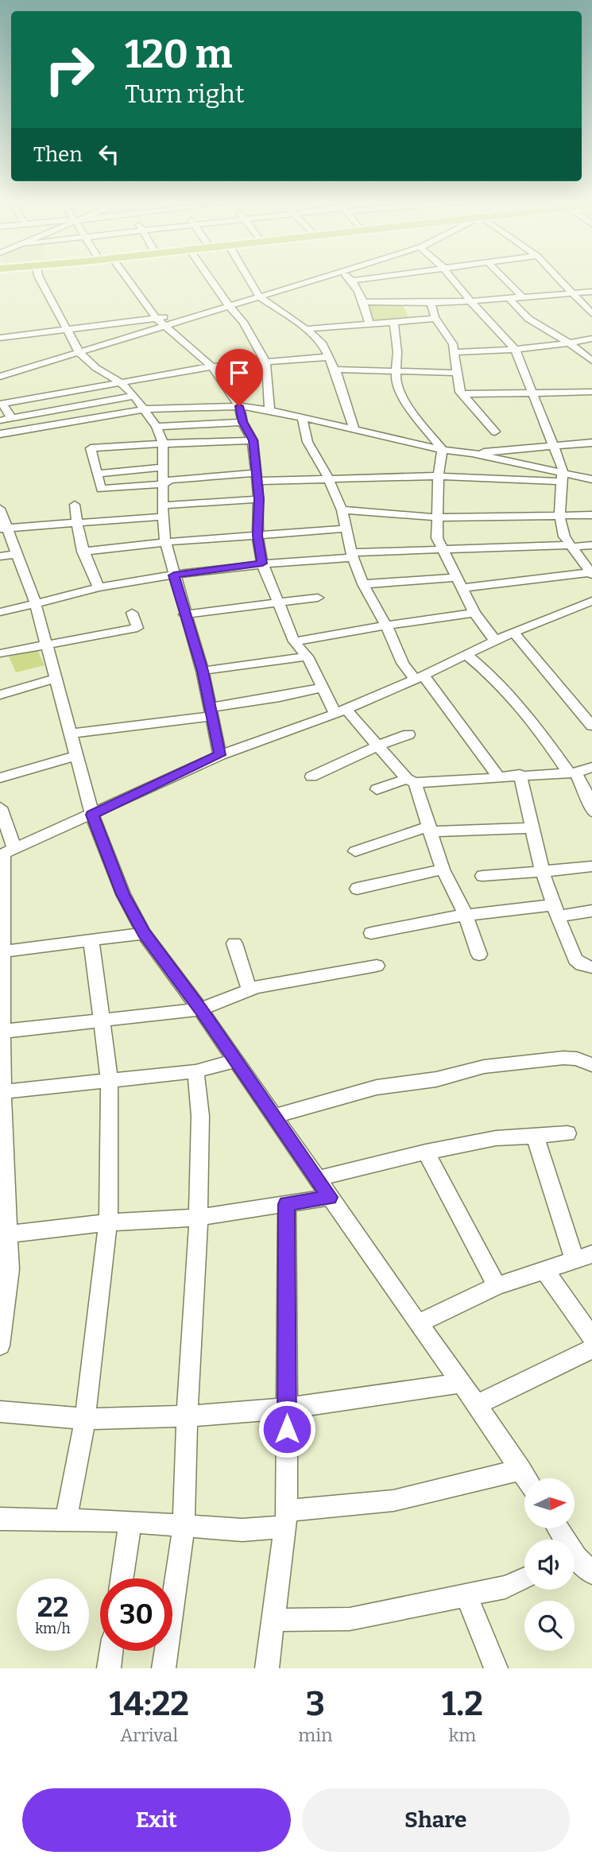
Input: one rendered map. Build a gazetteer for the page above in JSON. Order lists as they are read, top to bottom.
{
  "north": "right",
  "page": {
    "turn": ["120 m", "Turn right"],
    "then": "Then",
    "speed": "22 km/h",
    "limit": "30",
    "eta": [
      "14:22",
      "Arrival",
      "3",
      "min",
      "1.2",
      "km"
    ],
    "buttons": ["Exit", "Share"]
  }
}
